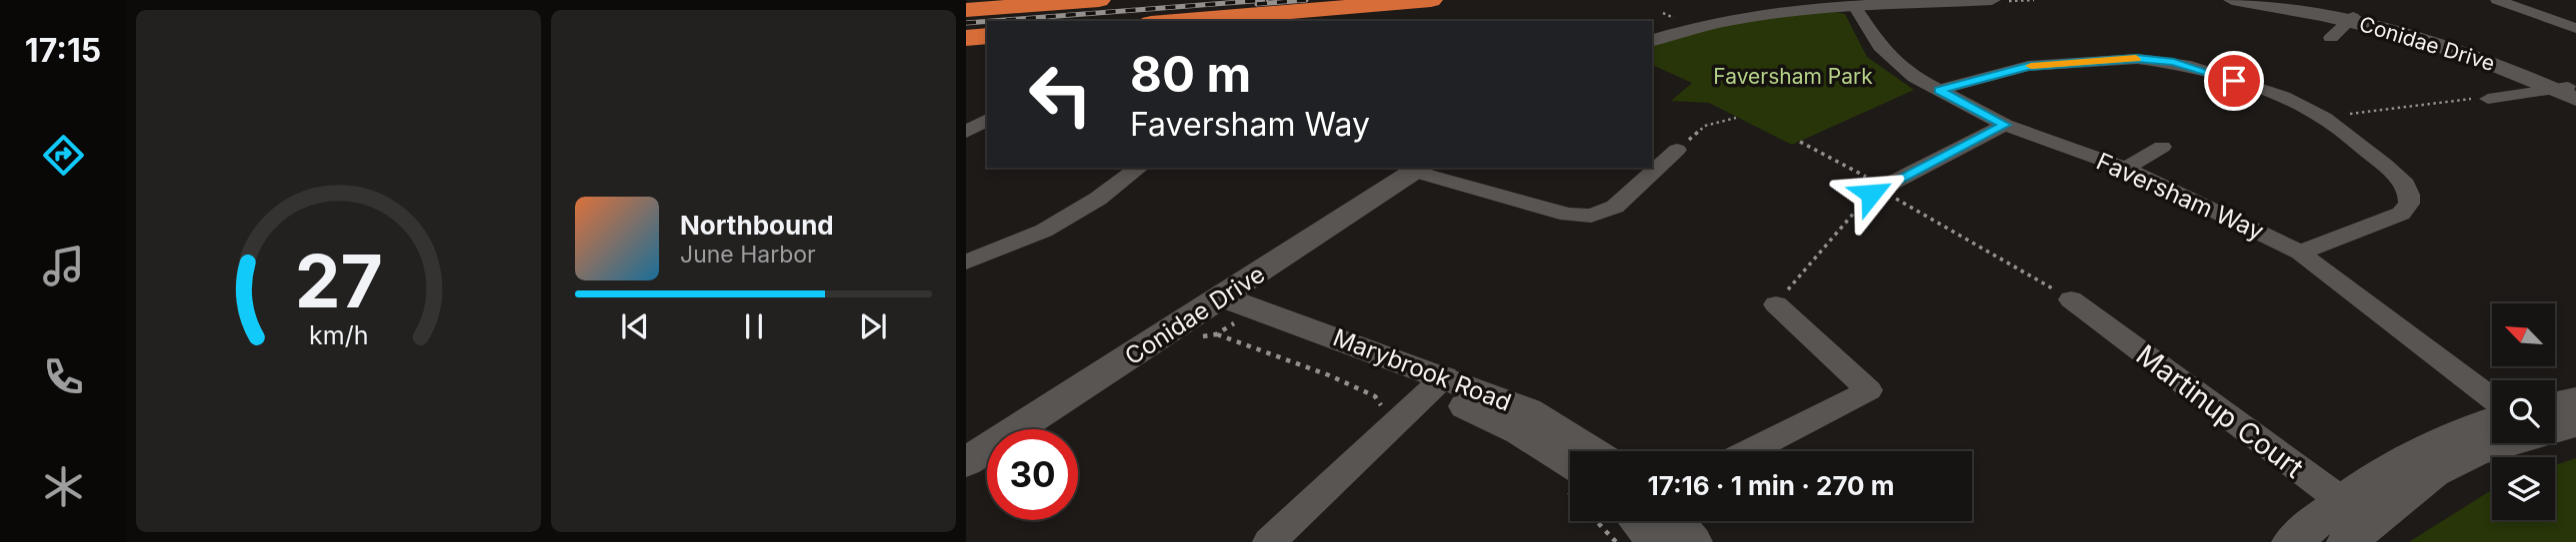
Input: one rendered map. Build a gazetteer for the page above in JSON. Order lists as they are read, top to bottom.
{
  "streets": {
    "street": [
      "Conidae Drive",
      "Faversham Way",
      "Marybrook Road",
      "Martinup Court"
    ]
  },
  "crossings": [
    ["Conidae Drive", "Marybrook Road"]
  ],
  "parks": ["Faversham Park"],
  "north": "top left",
  "page": {
    "tabs": "17:15",
    "turn": ["80 m", "Faversham Way"],
    "song": ["Northbound", "June Harbor"],
    "limit": "30",
    "trip": "17:16 · 1 min · 270 m",
    "gauge": ["27", "km/h"]
  }
}
